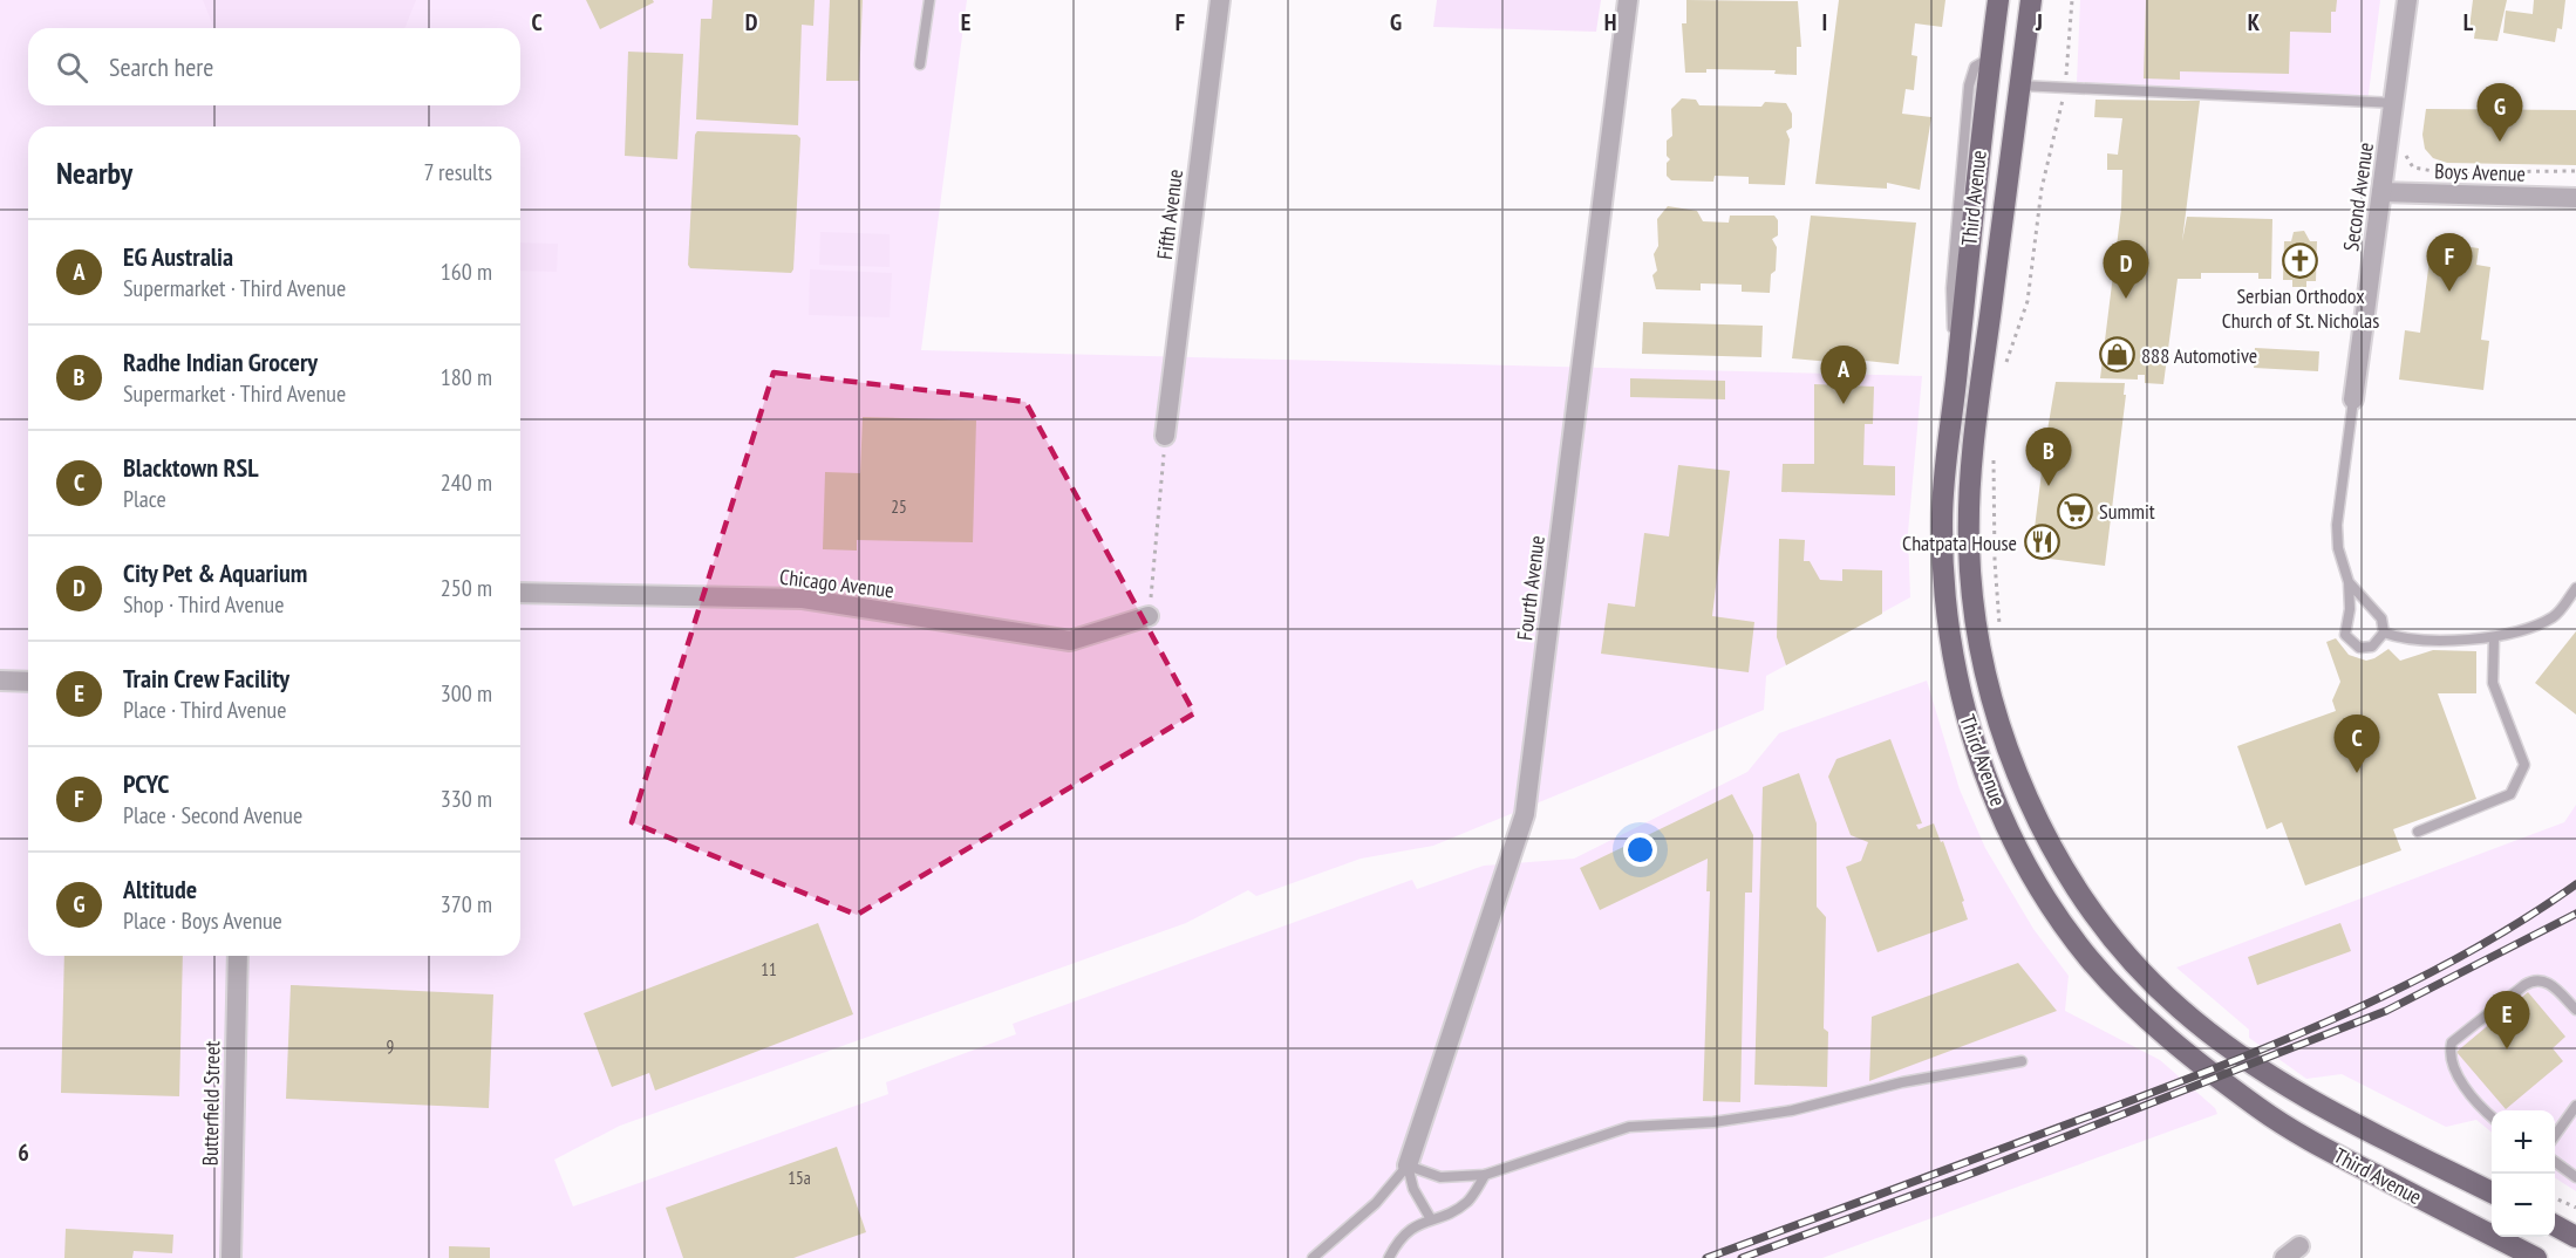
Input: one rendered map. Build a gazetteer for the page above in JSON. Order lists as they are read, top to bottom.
{
  "streets": {
    "main road": ["Third Avenue"],
    "street": [
      "Boys Avenue",
      "Second Avenue",
      "Fifth Avenue",
      "Chicago Avenue",
      "Fourth Avenue",
      "Butterfield Street"
    ]
  },
  "crossings": [
    ["Boys Avenue", "Second Avenue"]
  ],
  "places": {
    "church": ["Serbian Orthodox Church of St. Nicholas"],
    "shop": ["888 Automotive"],
    "supermarket": ["Summit"],
    "restaurant": ["Chatpata House"]
  },
  "house_numbers": [
    "25",
    "11",
    "9",
    "15a"
  ],
  "page": {
    "search": "Search here",
    "pins": [
      "G",
      "F",
      "D",
      "A",
      "B",
      "C",
      "E"
    ],
    "heading": ["Nearby", "7 results"],
    "list": [
      {
        "mark": "A",
        "name": "EG Australia",
        "note": "Supermarket · Third Avenue",
        "value": "160 m"
      },
      {
        "mark": "B",
        "name": "Radhe Indian Grocery",
        "note": "Supermarket · Third Avenue",
        "value": "180 m"
      },
      {
        "mark": "C",
        "name": "Blacktown RSL",
        "note": "Place",
        "value": "240 m"
      },
      {
        "mark": "D",
        "name": "City Pet & Aquarium",
        "note": "Shop · Third Avenue",
        "value": "250 m"
      },
      {
        "mark": "E",
        "name": "Train Crew Facility",
        "note": "Place · Third Avenue",
        "value": "300 m"
      },
      {
        "mark": "F",
        "name": "PCYC",
        "note": "Place · Second Avenue",
        "value": "330 m"
      },
      {
        "mark": "G",
        "name": "Altitude",
        "note": "Place · Boys Avenue",
        "value": "370 m"
      }
    ],
    "map_buttons": ["+", "−"]
  },
  "grid": {
    "columns": [
      "C",
      "D",
      "E",
      "F",
      "G",
      "H",
      "I",
      "J",
      "K",
      "L"
    ],
    "rows": ["6"]
  }
}
